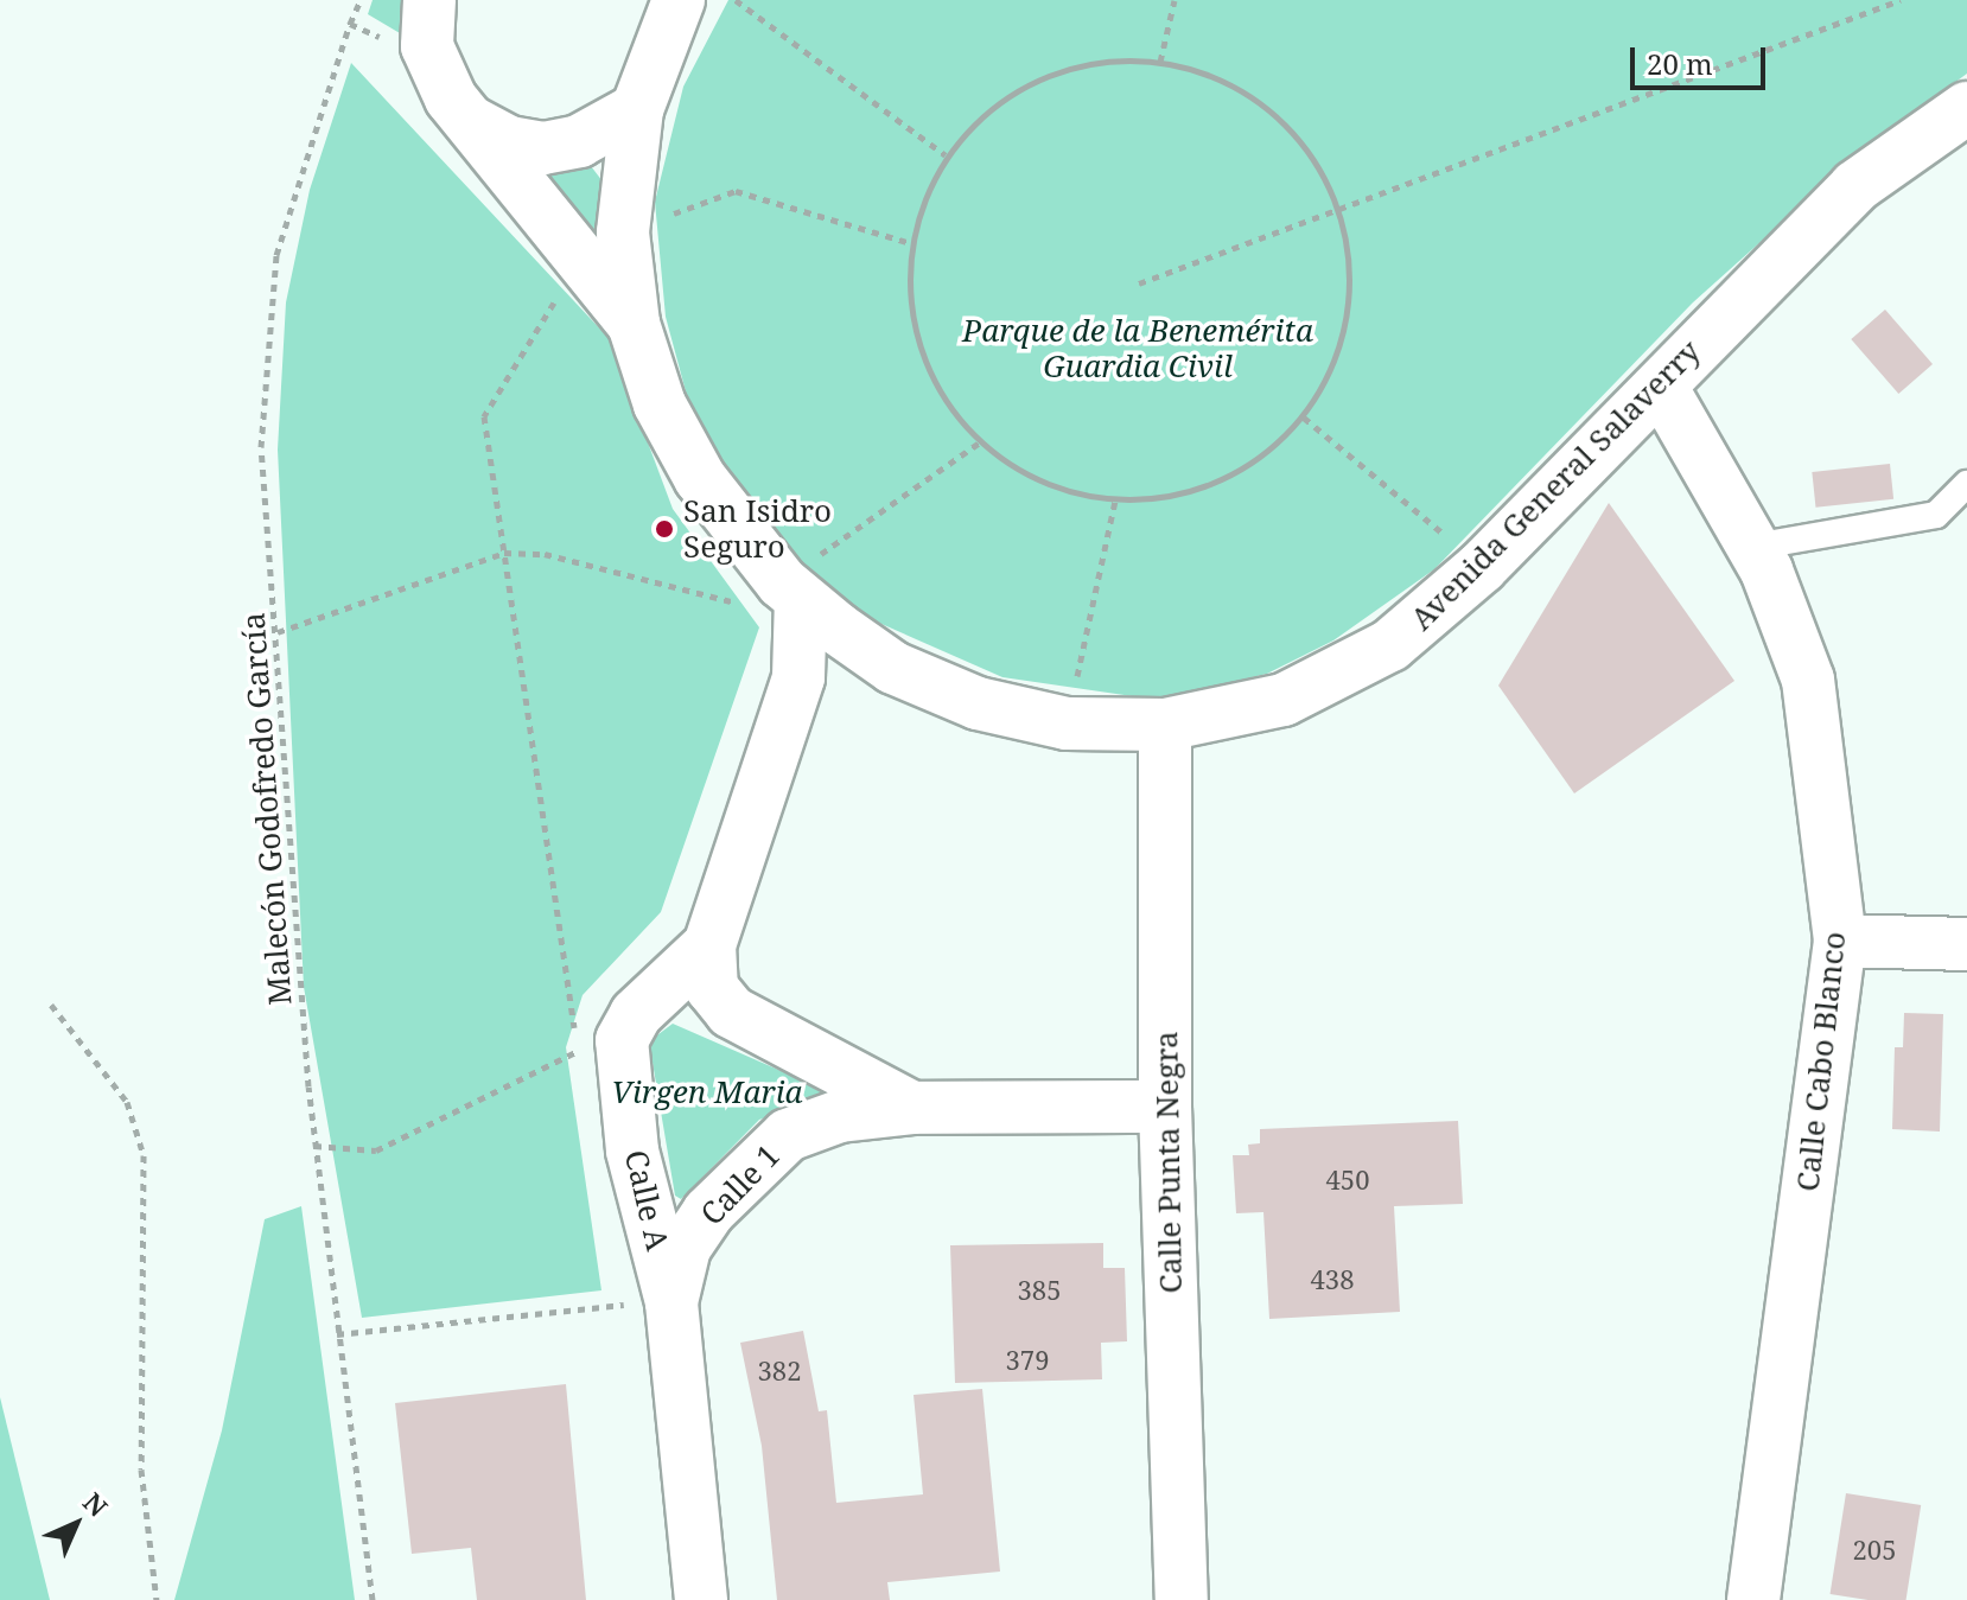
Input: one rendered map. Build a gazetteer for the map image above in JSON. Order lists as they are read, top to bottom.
{
  "streets": {
    "street": [
      "Avenida General Salaverry",
      "Calle Cabo Blanco",
      "Calle Punta Negra",
      "Calle 1",
      "Calle A"
    ],
    "path": ["Malecón Godofredo García"]
  },
  "crossings": [
    ["Avenida General Salaverry", "Calle Cabo Blanco"],
    ["Avenida General Salaverry", "Calle Punta Negra"],
    ["Avenida General Salaverry", "Calle A"],
    ["Calle Punta Negra", "Calle 1"],
    ["Calle 1", "Calle A"]
  ],
  "parks": ["Parque de la Benemérita Guardia Civil", "Virgen Maria"],
  "places": ["San Isidro Seguro"],
  "house_numbers": [
    "450",
    "438",
    "385",
    "379",
    "382",
    "205"
  ],
  "scale_bar": "20 m",
  "north": "top right"
}
